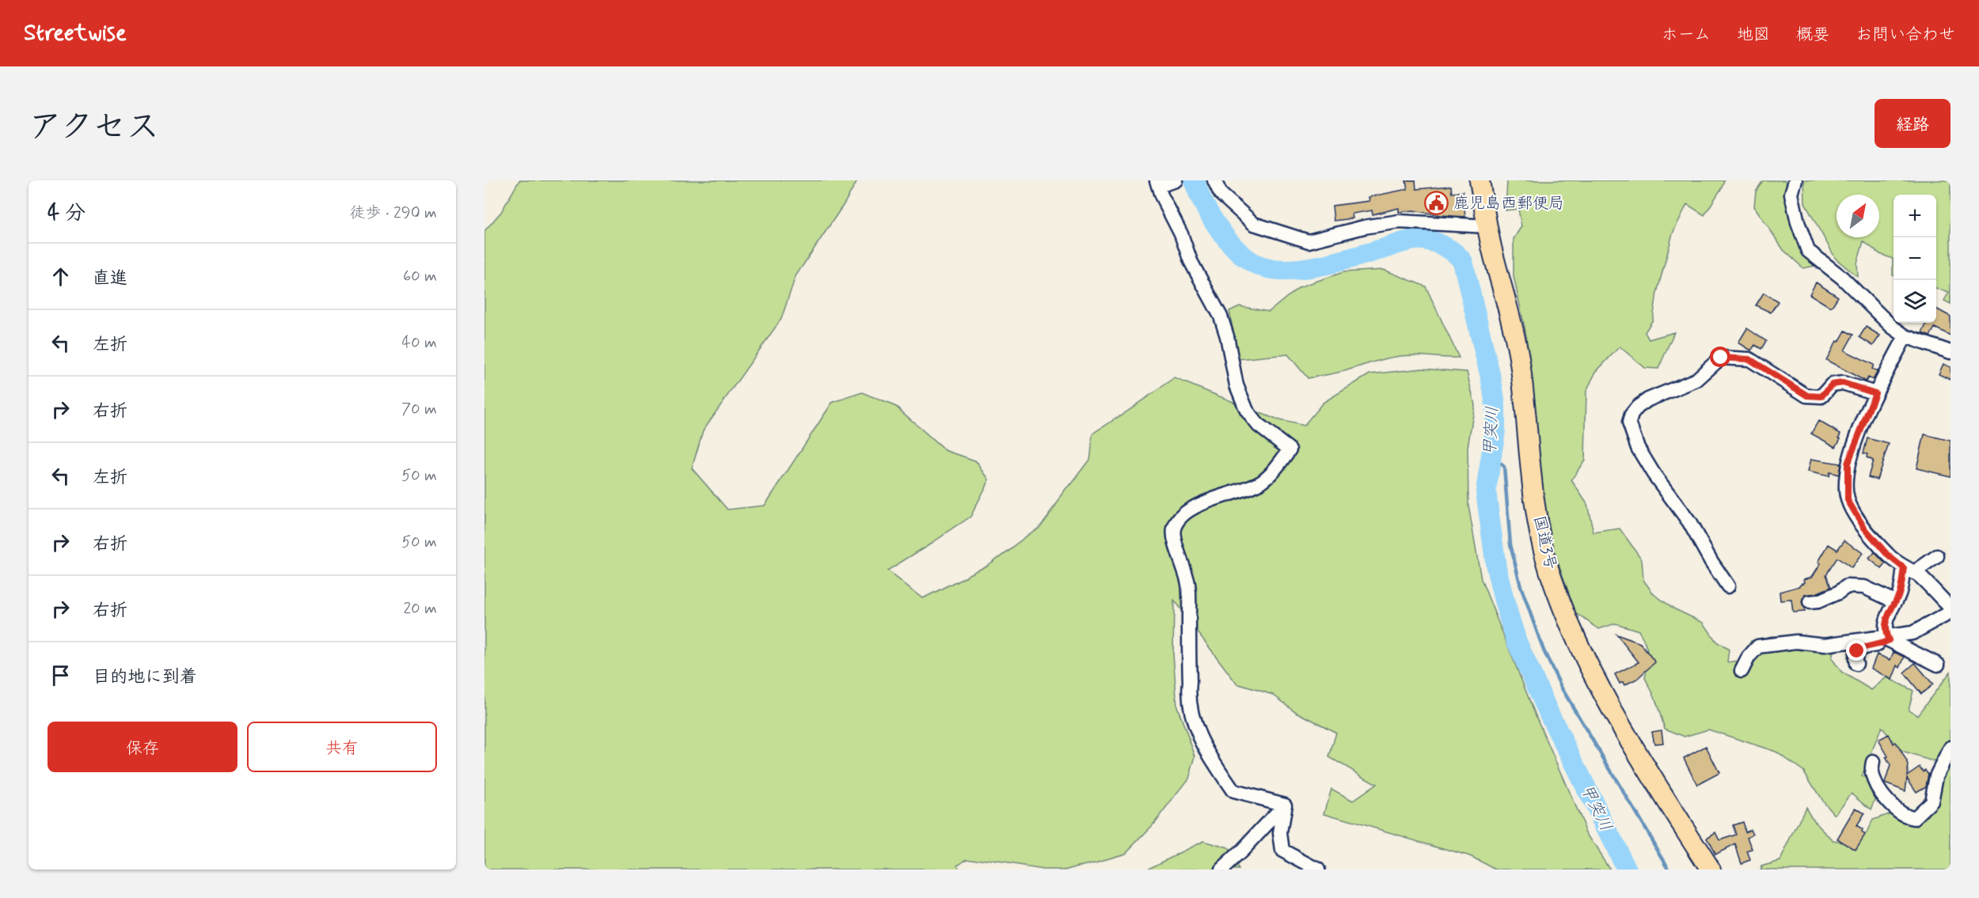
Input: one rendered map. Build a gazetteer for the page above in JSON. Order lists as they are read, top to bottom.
{
  "streets": {
    "highway": ["国道3号"]
  },
  "water": ["甲突川"],
  "places": {
    "public building": ["鹿児島西郵便局"]
  },
  "north": "top right",
  "page": {
    "header": "Streetwise",
    "nav": [
      "ホーム",
      "地図",
      "概要",
      "お問い合わせ"
    ],
    "title": "アクセス",
    "buttons": [
      "経路",
      ["保存", "共有"]
    ],
    "heading": ["4 分", "徒歩 · 290 m"],
    "map_buttons": ["+", "−"],
    "list": [
      ["直進", "60 m"],
      ["左折", "40 m"],
      ["右折", "70 m"],
      ["左折", "50 m"],
      ["右折", "50 m"],
      ["右折", "20 m"],
      "目的地に到着"
    ]
  }
}
